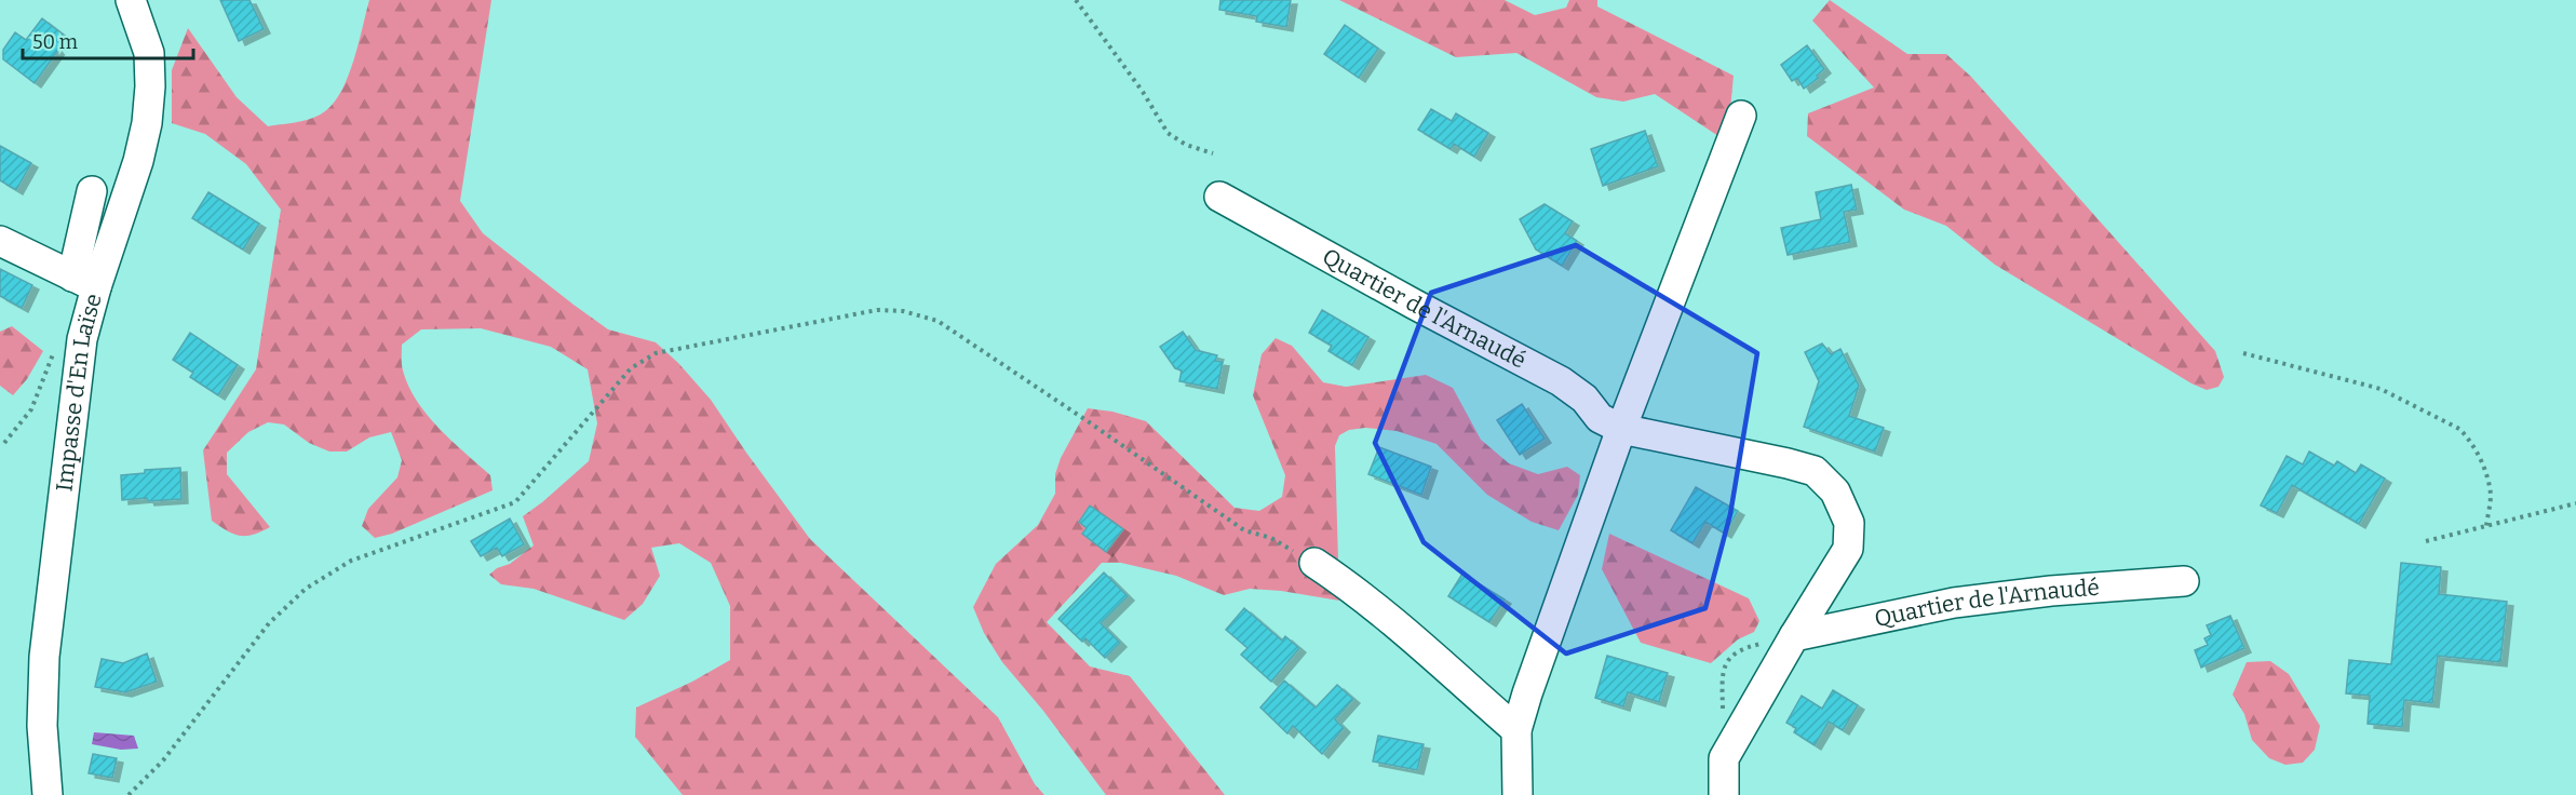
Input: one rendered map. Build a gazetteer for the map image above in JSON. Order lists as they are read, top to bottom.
{
  "streets": {
    "street": ["Quartier de l'Arnaudé", "Impasse d'En Laïse"]
  },
  "scale_bar": "50 m"
}
